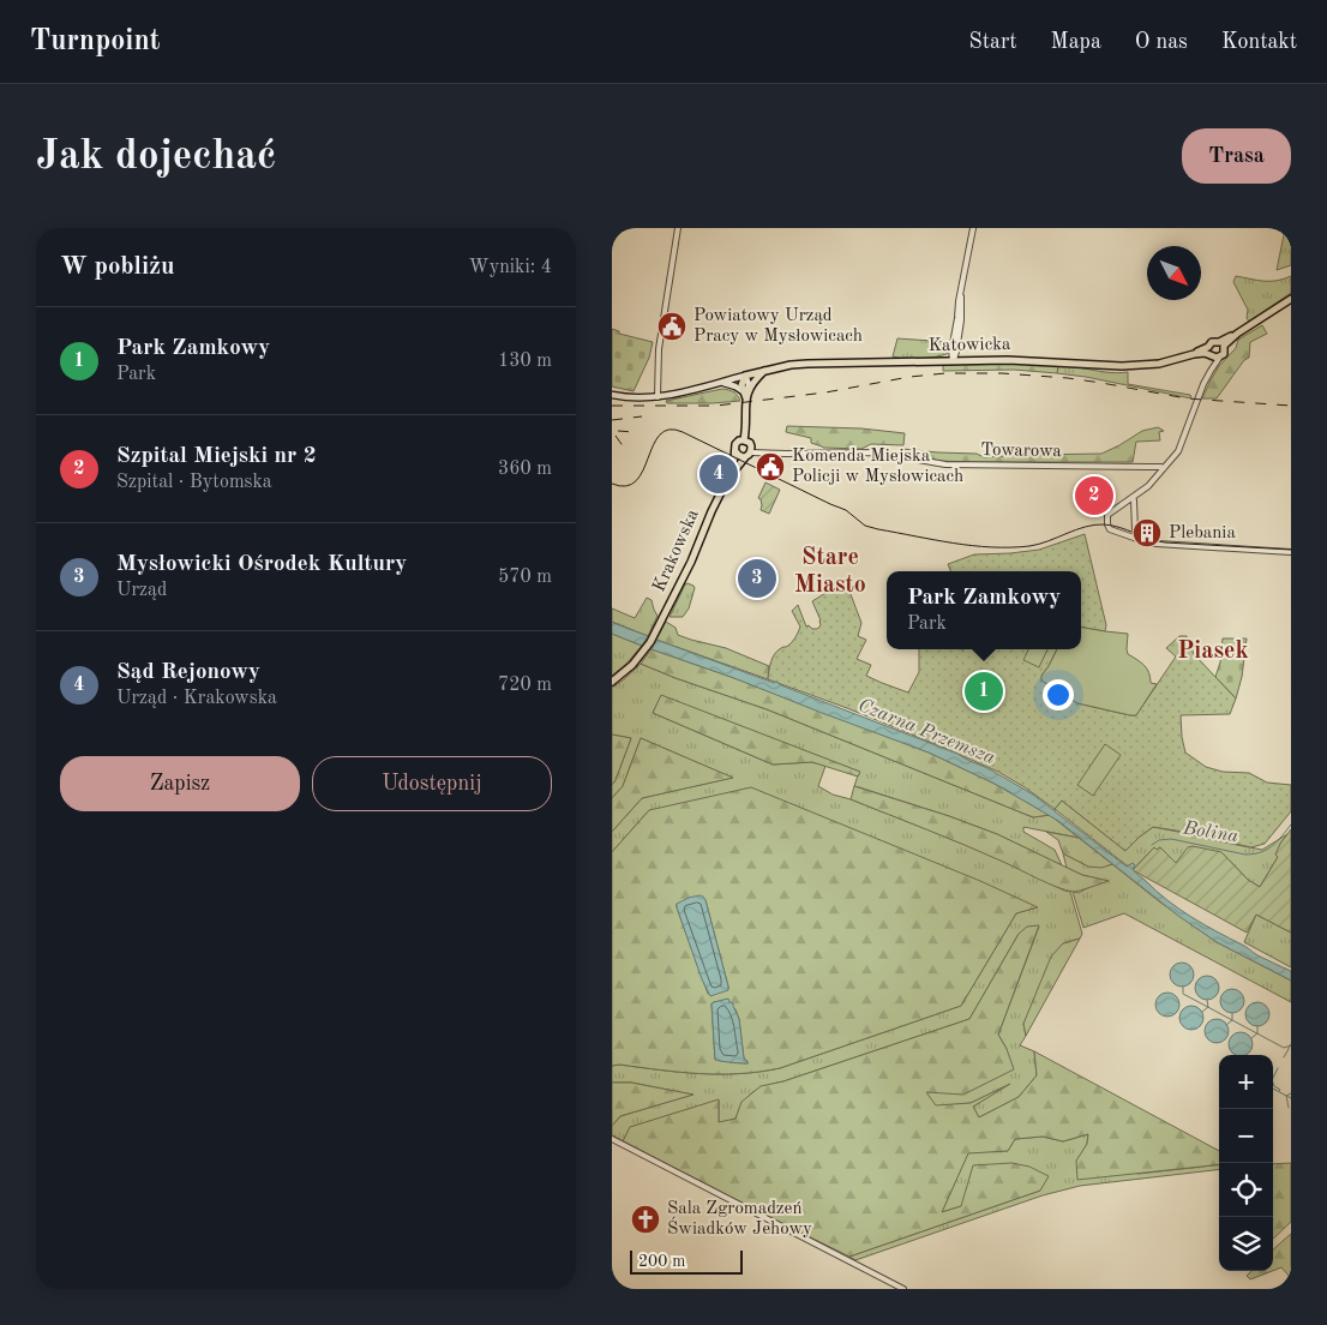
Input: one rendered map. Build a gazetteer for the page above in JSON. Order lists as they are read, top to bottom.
{
  "streets": {
    "main road": ["Katowicka", "Krakowska"],
    "street": ["Towarowa"]
  },
  "crossings": [
    ["Towarowa", "Krakowska"]
  ],
  "districts": ["Stare Miasto", "Piasek"],
  "water": ["Czarna Przemsza", "Bolina"],
  "places": {
    "public building": ["Powiatowy Urząd Pracy w Mysłowicach", "Komenda Miejska Policji w Mysłowicach"],
    "building": ["Plebania"],
    "church": ["Sala Zgromadzeń Świadków Jehowy"]
  },
  "scale_bar": "200 m",
  "north": "bottom right",
  "page": {
    "header": "Turnpoint",
    "nav": [
      "Start",
      "Mapa",
      "O nas",
      "Kontakt"
    ],
    "buttons": [
      "Trasa",
      ["Zapisz", "Udostępnij"]
    ],
    "title": "Jak dojechać",
    "heading": ["W pobliżu", "Wyniki: 4"],
    "list": [
      {
        "mark": "1",
        "name": "Park Zamkowy",
        "note": "Park",
        "value": "130 m"
      },
      {
        "mark": "2",
        "name": "Szpital Miejski nr 2",
        "note": "Szpital · Bytomska",
        "value": "360 m"
      },
      {
        "mark": "3",
        "name": "Mysłowicki Ośrodek Kultury",
        "note": "Urząd",
        "value": "570 m"
      },
      {
        "mark": "4",
        "name": "Sąd Rejonowy",
        "note": "Urząd · Krakowska",
        "value": "720 m"
      }
    ],
    "pins": [
      "4",
      "2",
      "3",
      "1"
    ],
    "popup": ["Park Zamkowy", "Park"],
    "map_buttons": ["+", "−"],
    "scale": "200 m"
  }
}
